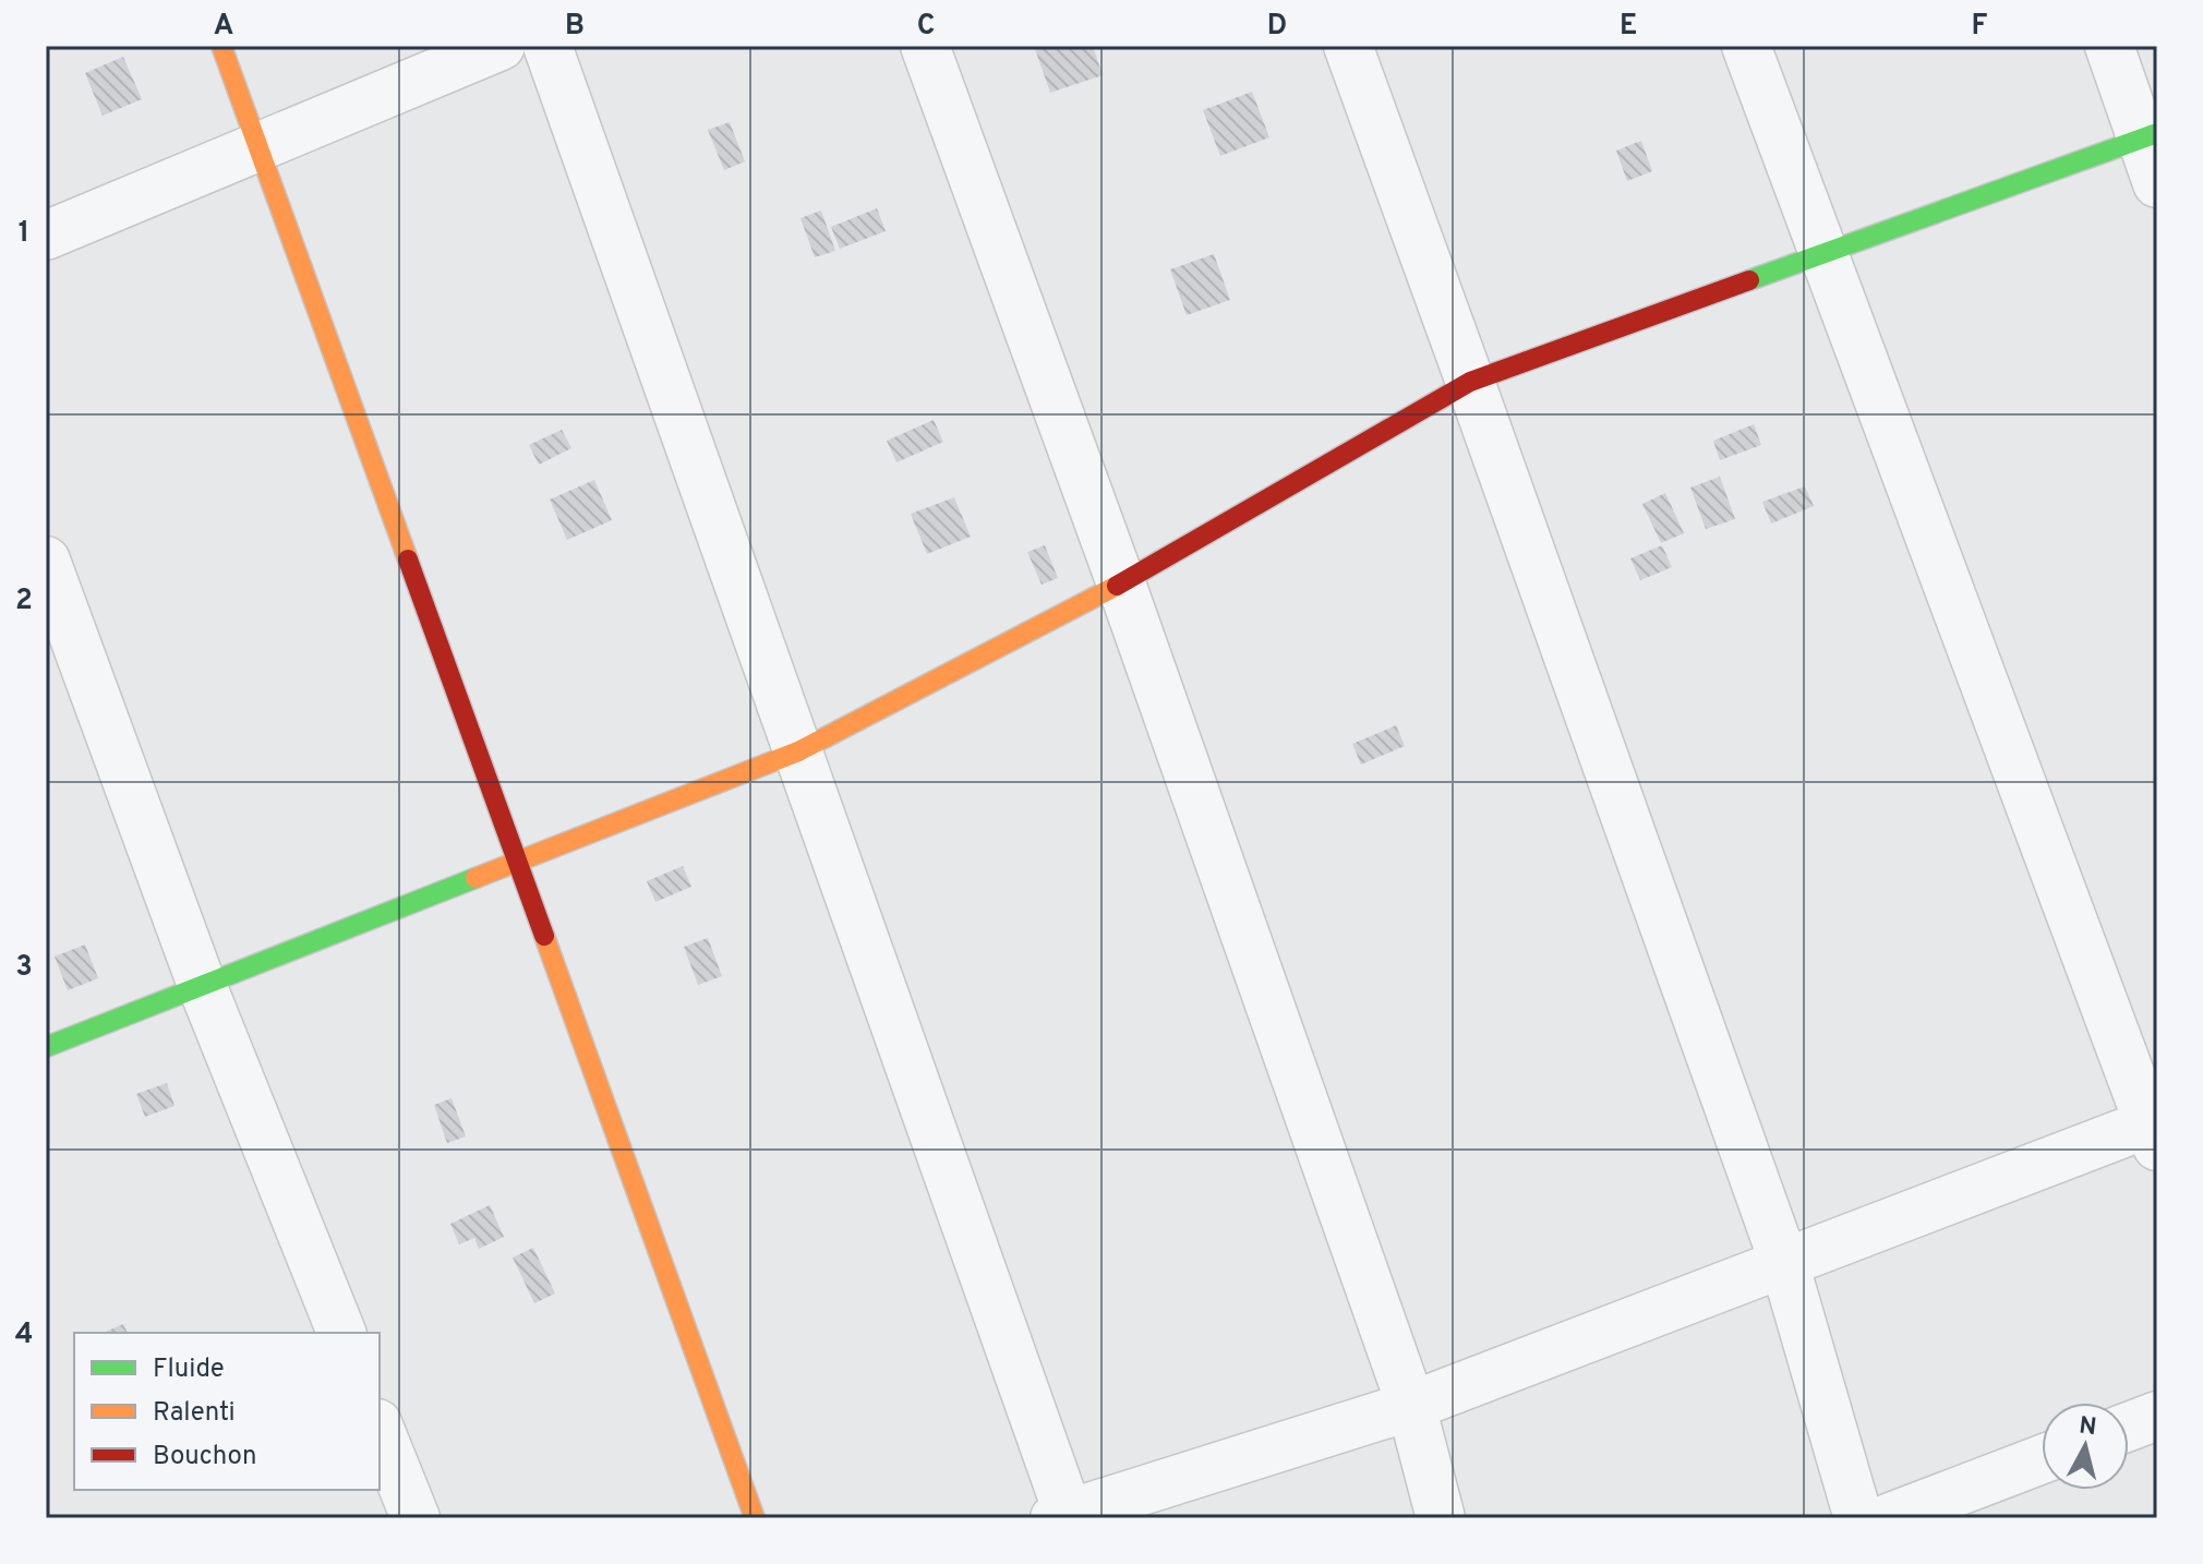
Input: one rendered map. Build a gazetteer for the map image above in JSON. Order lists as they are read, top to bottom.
{
  "legend": ["Fluide", "Ralenti", "Bouchon"],
  "north": "top",
  "grid": {
    "columns": [
      "A",
      "B",
      "C",
      "D",
      "E",
      "F"
    ],
    "rows": [
      "1",
      "2",
      "3",
      "4"
    ]
  }
}
